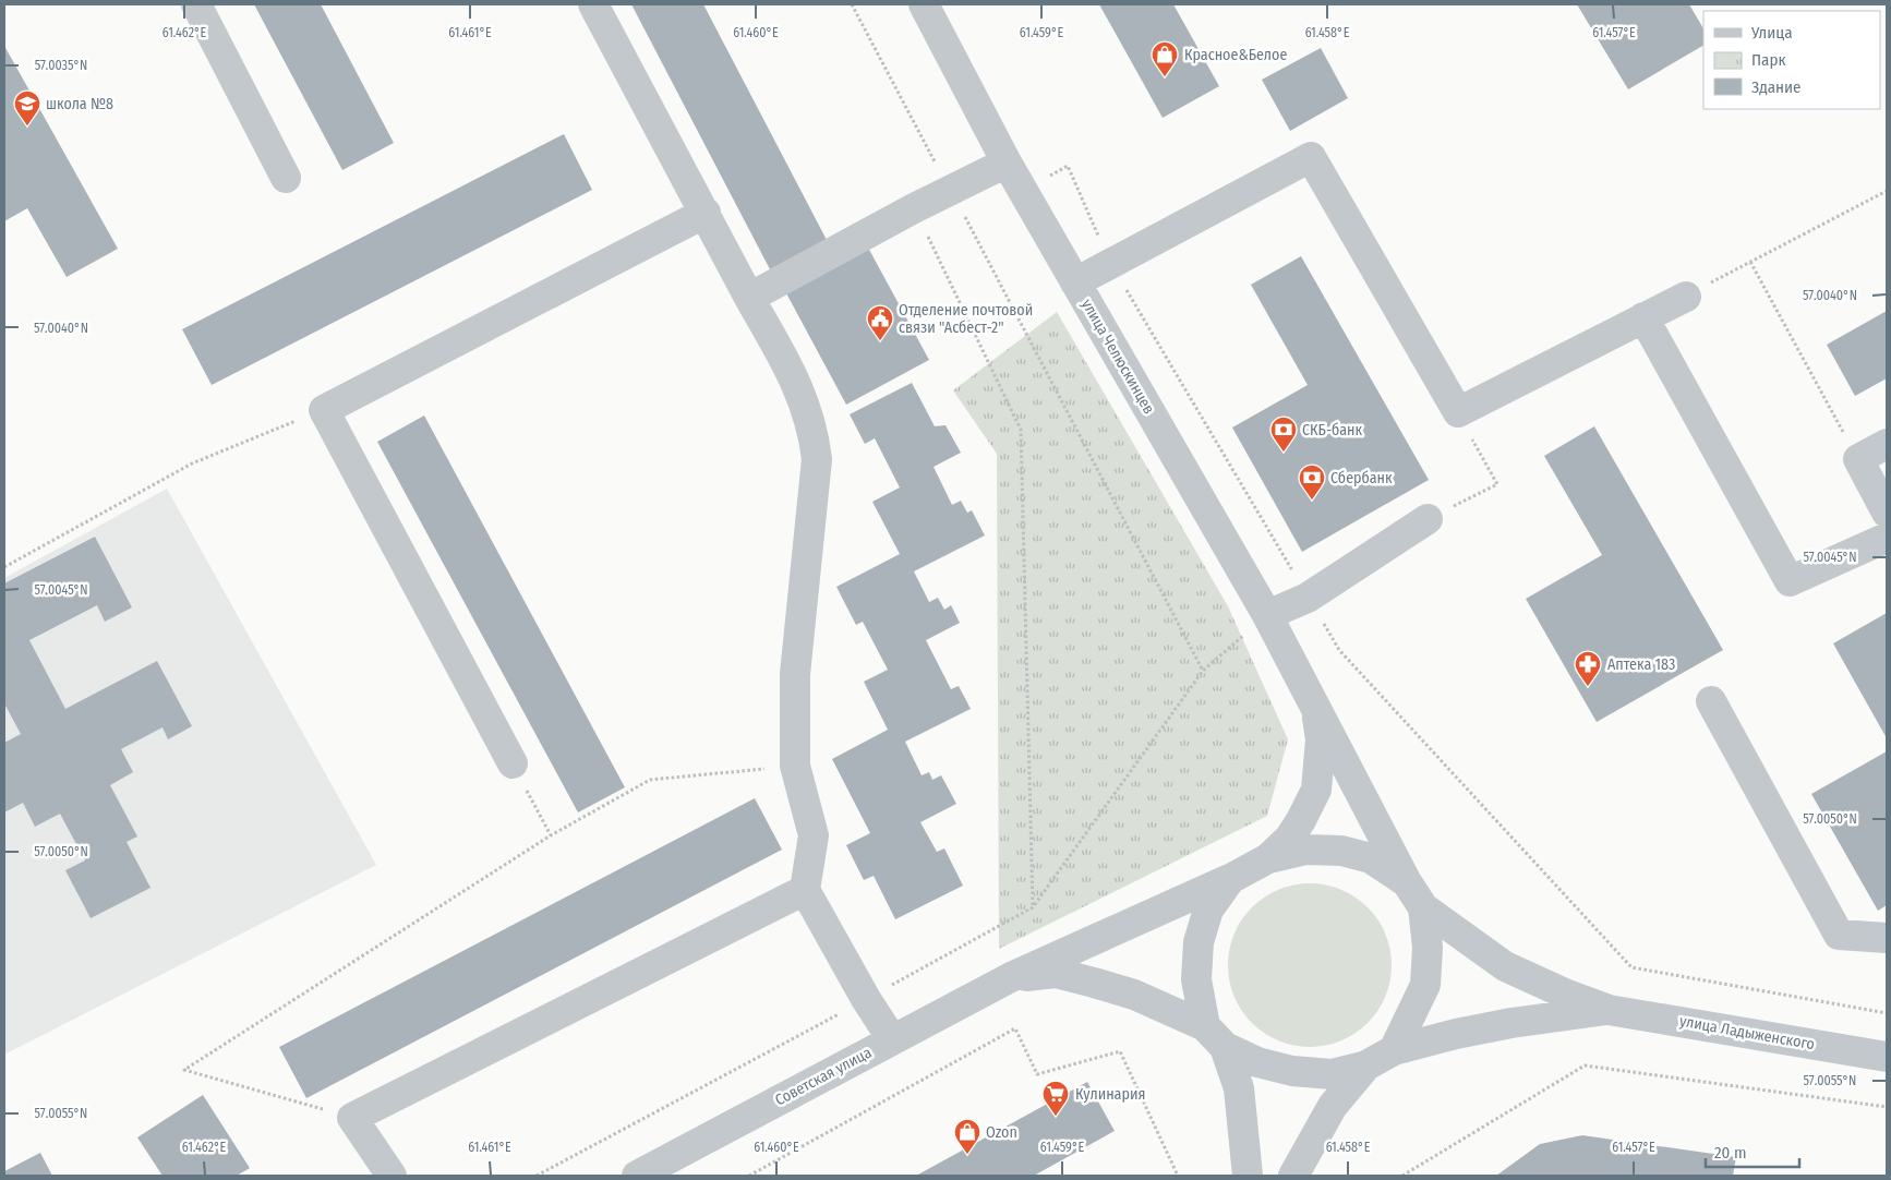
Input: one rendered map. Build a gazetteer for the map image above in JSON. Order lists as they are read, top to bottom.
{
  "streets": {
    "street": ["улица Челюскинцев", "улица Ладыженского", "Советская улица"]
  },
  "places": {
    "shop": ["Красное&Белое", "Ozon"],
    "school or university": ["школа №8"],
    "public building": ["Отделение почтовой связи \"Асбест-2\""],
    "bank": ["СКБ-банк", "Сбербанк"],
    "pharmacy": ["Аптека 183"],
    "supermarket": ["Кулинария"]
  },
  "legend": ["Улица", "Парк", "Здание"],
  "scale_bar": "20 m",
  "coordinates": [
    "61.462°E",
    "61.461°E",
    "61.460°E",
    "61.459°E",
    "61.458°E",
    "61.457°E",
    "57.0035°N",
    "57.0040°N",
    "57.0045°N",
    "57.0050°N",
    "57.0055°N"
  ]
}
